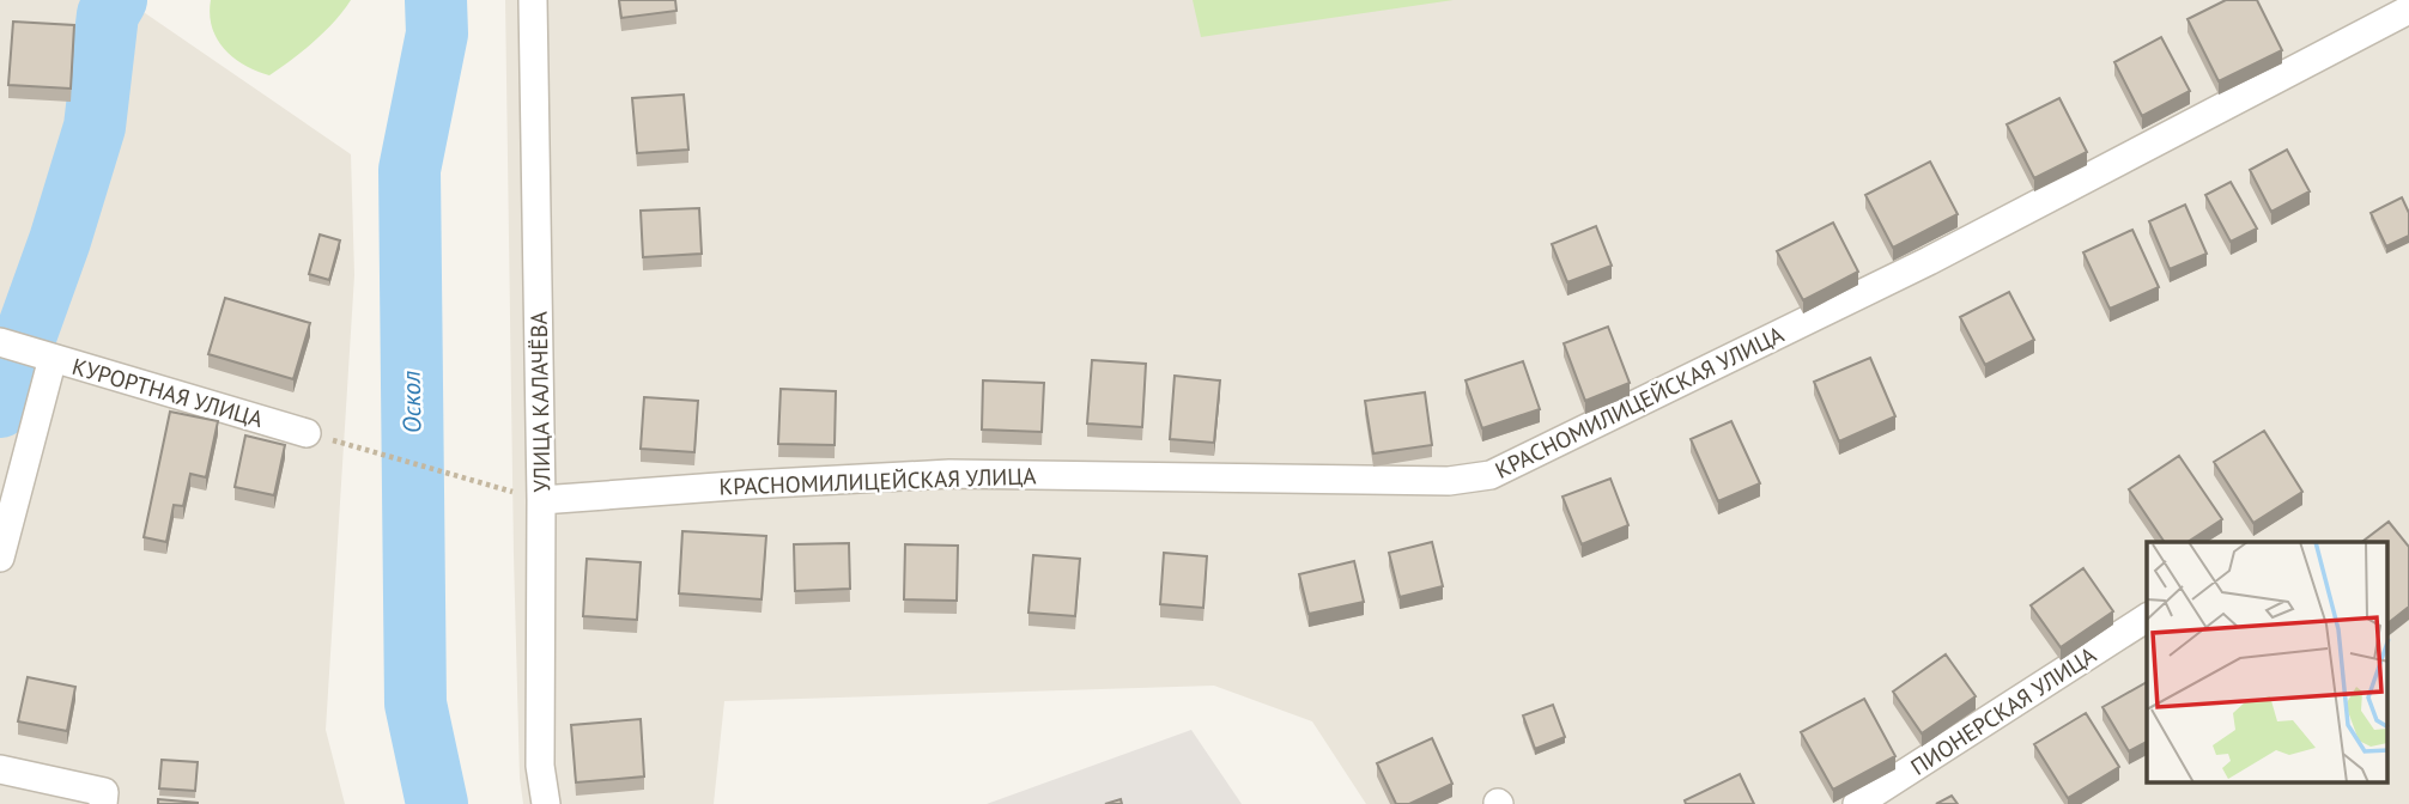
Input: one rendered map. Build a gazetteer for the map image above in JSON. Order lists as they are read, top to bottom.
{
  "streets": {
    "street": [
      "КУРОРТНАЯ УЛИЦА",
      "УЛИЦА КАЛАЧЁВА",
      "КРАСНОМИЛИЦЕЙСКАЯ УЛИЦА",
      "ПИОНЕРСКАЯ УЛИЦА"
    ]
  },
  "crossings": [
    ["УЛИЦА КАЛАЧЁВА", "КРАСНОМИЛИЦЕЙСКАЯ УЛИЦА"]
  ],
  "water": ["Оскол"]
}
